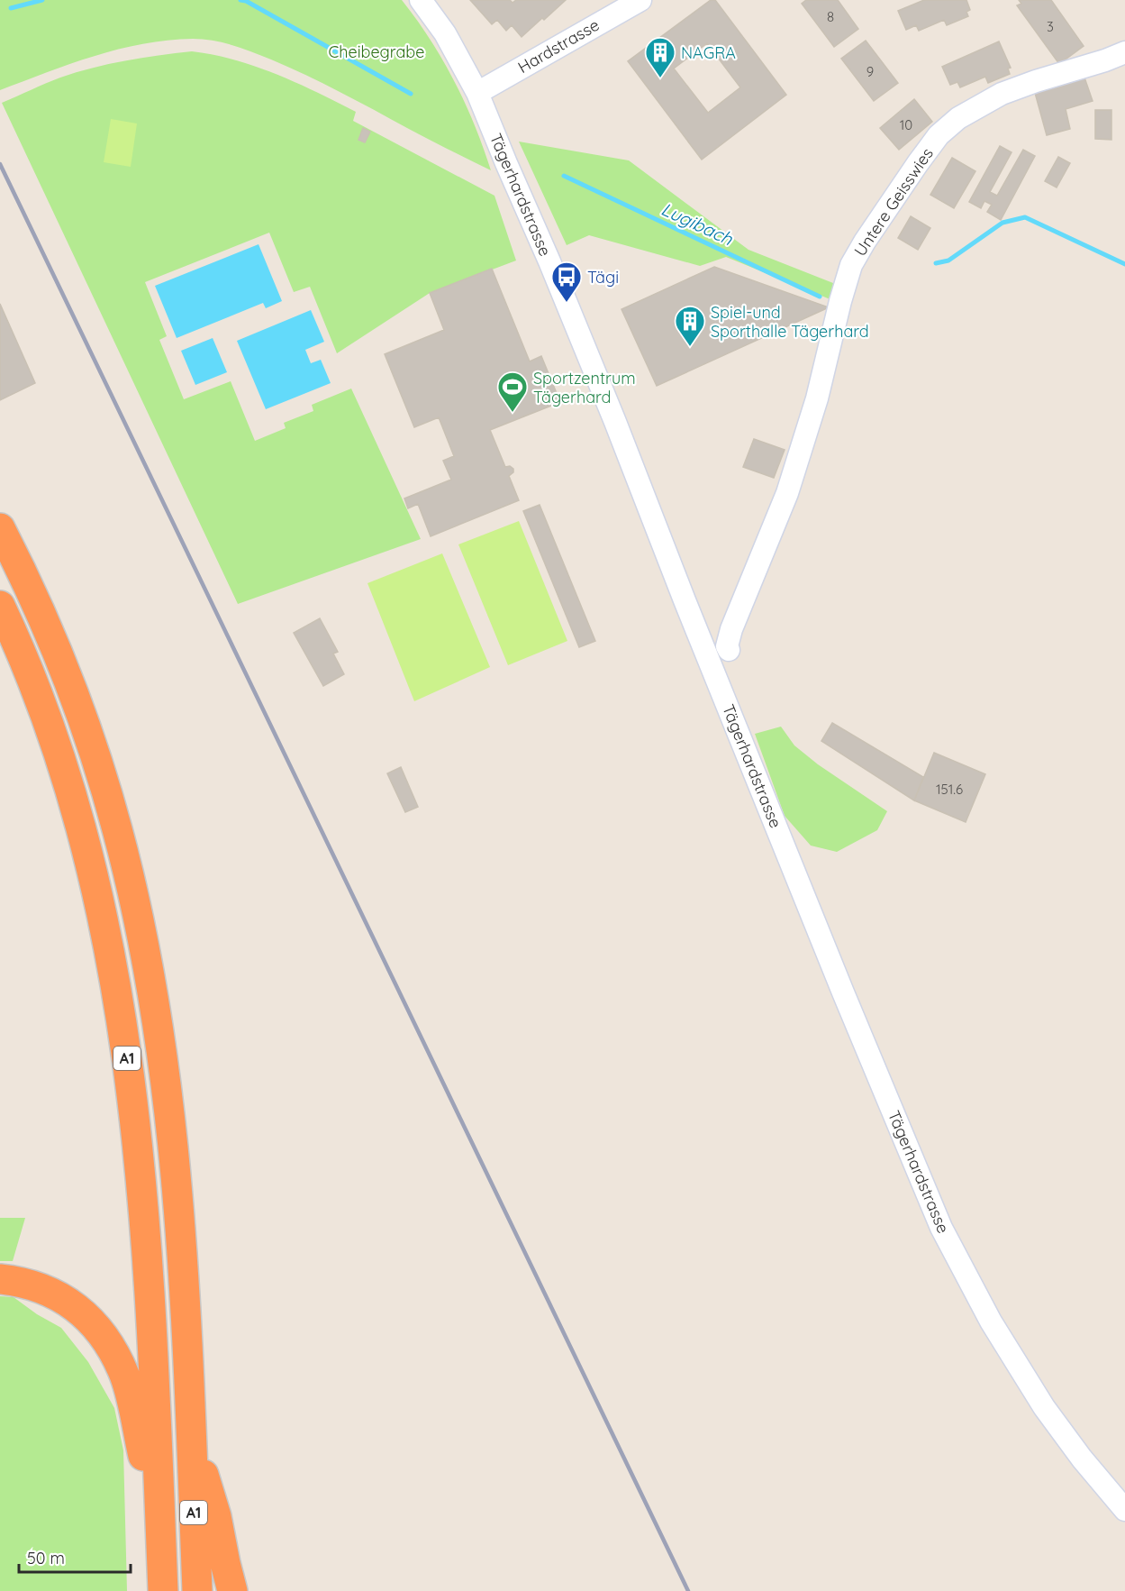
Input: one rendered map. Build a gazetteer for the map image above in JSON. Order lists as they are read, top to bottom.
{
  "streets": {
    "highway": ["A1"],
    "street": ["Hardstrasse", "Tägerhardstrasse", "Untere Geisswies"]
  },
  "crossings": [
    ["Hardstrasse", "Tägerhardstrasse"]
  ],
  "water": ["Lugibach"],
  "parks": ["Cheibegrabe"],
  "places": {
    "building": ["NAGRA", "Spiel-und Sporthalle Tägerhard"],
    "bus stop": ["Tägi"],
    "sports": ["Sportzentrum Tägerhard"]
  },
  "house_numbers": [
    "8",
    "3",
    "9",
    "10",
    "151.6"
  ],
  "scale_bar": "50 m"
}
